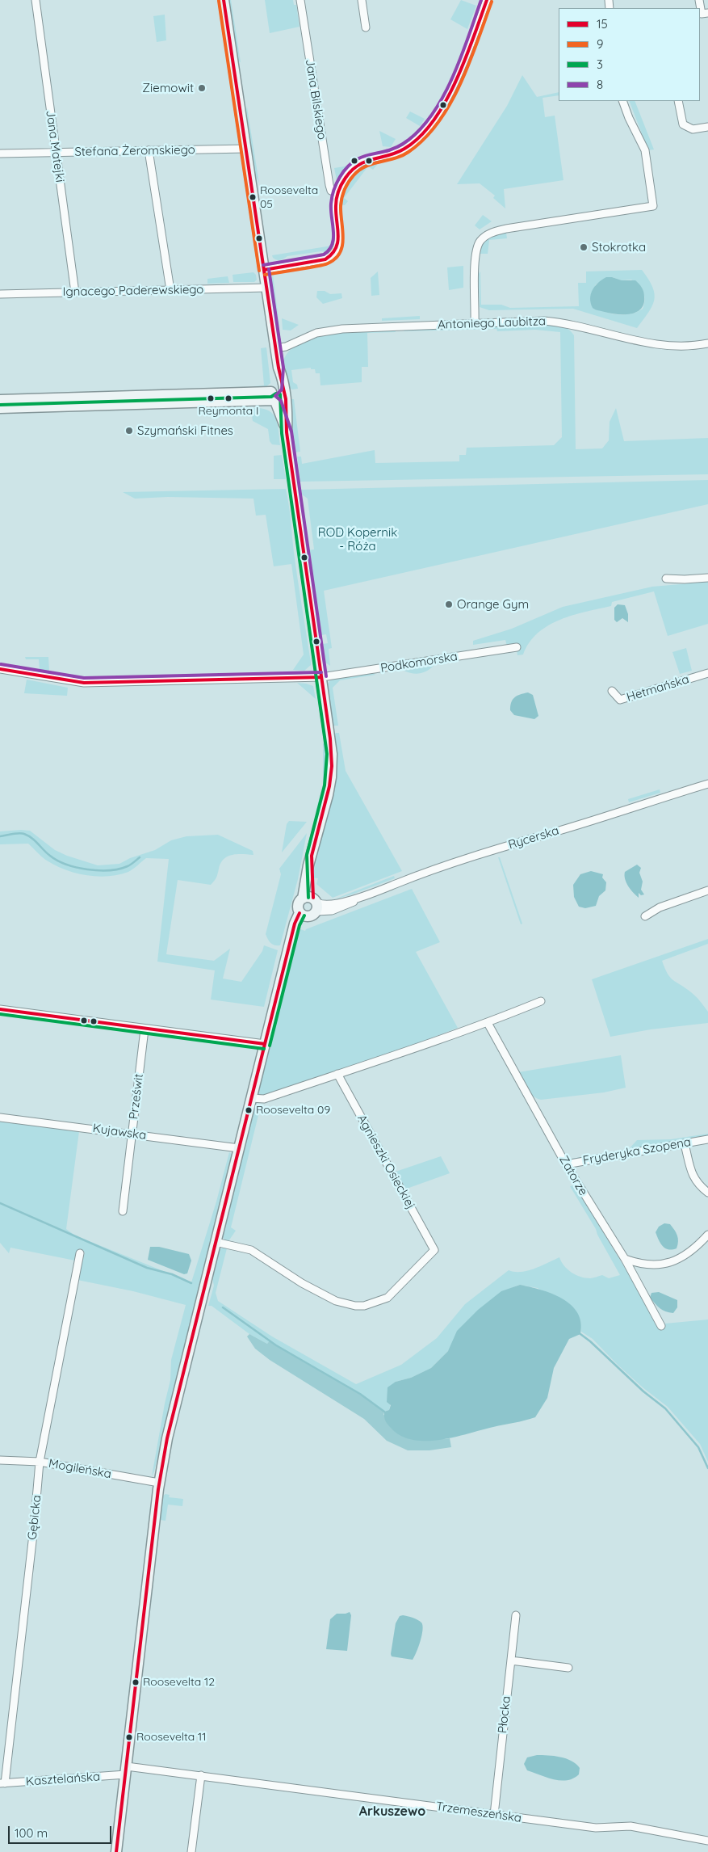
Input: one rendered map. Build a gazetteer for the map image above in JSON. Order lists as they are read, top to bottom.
{
  "streets": {
    "street": [
      "Jana Bilskiego",
      "Jana Matejki",
      "Stefana Żeromskiego",
      "Ignacego Paderewskiego",
      "Antoniego Laubitza",
      "Podkomorska",
      "Hetmańska",
      "Rycerska",
      "Prześwit",
      "Kujawska",
      "Fryderyka Szopena",
      "Agnieszki Osieckiej",
      "Zatorze",
      "Mogileńska",
      "Gębicka",
      "Płocka",
      "Kasztelańska",
      "Trzemeszeńska"
    ]
  },
  "crossings": [
    ["Jana Matejki", "Stefana Żeromskiego"],
    ["Jana Matejki", "Ignacego Paderewskiego"],
    ["Prześwit", "Kujawska"],
    ["Fryderyka Szopena", "Zatorze"],
    ["Mogileńska", "Gębicka"],
    ["Gębicka", "Kasztelańska"],
    ["Płocka", "Trzemeszeńska"],
    ["Kasztelańska", "Trzemeszeńska"]
  ],
  "districts": ["Arkuszewo"],
  "parks": ["ROD Kopernik - Róża"],
  "places": [
    "Ziemowit",
    "Roosevelta 05",
    "Stokrotka",
    "Reymonta I",
    "Szymański Fitnes",
    "Orange Gym",
    "Roosevelta 09",
    "Roosevelta 12",
    "Roosevelta 11"
  ],
  "lines": [
    "transit line 15",
    "transit line 8",
    "transit line 9",
    "transit line 3"
  ],
  "legend": [
    "15",
    "9",
    "3",
    "8"
  ],
  "scale_bar": "100 m"
}
